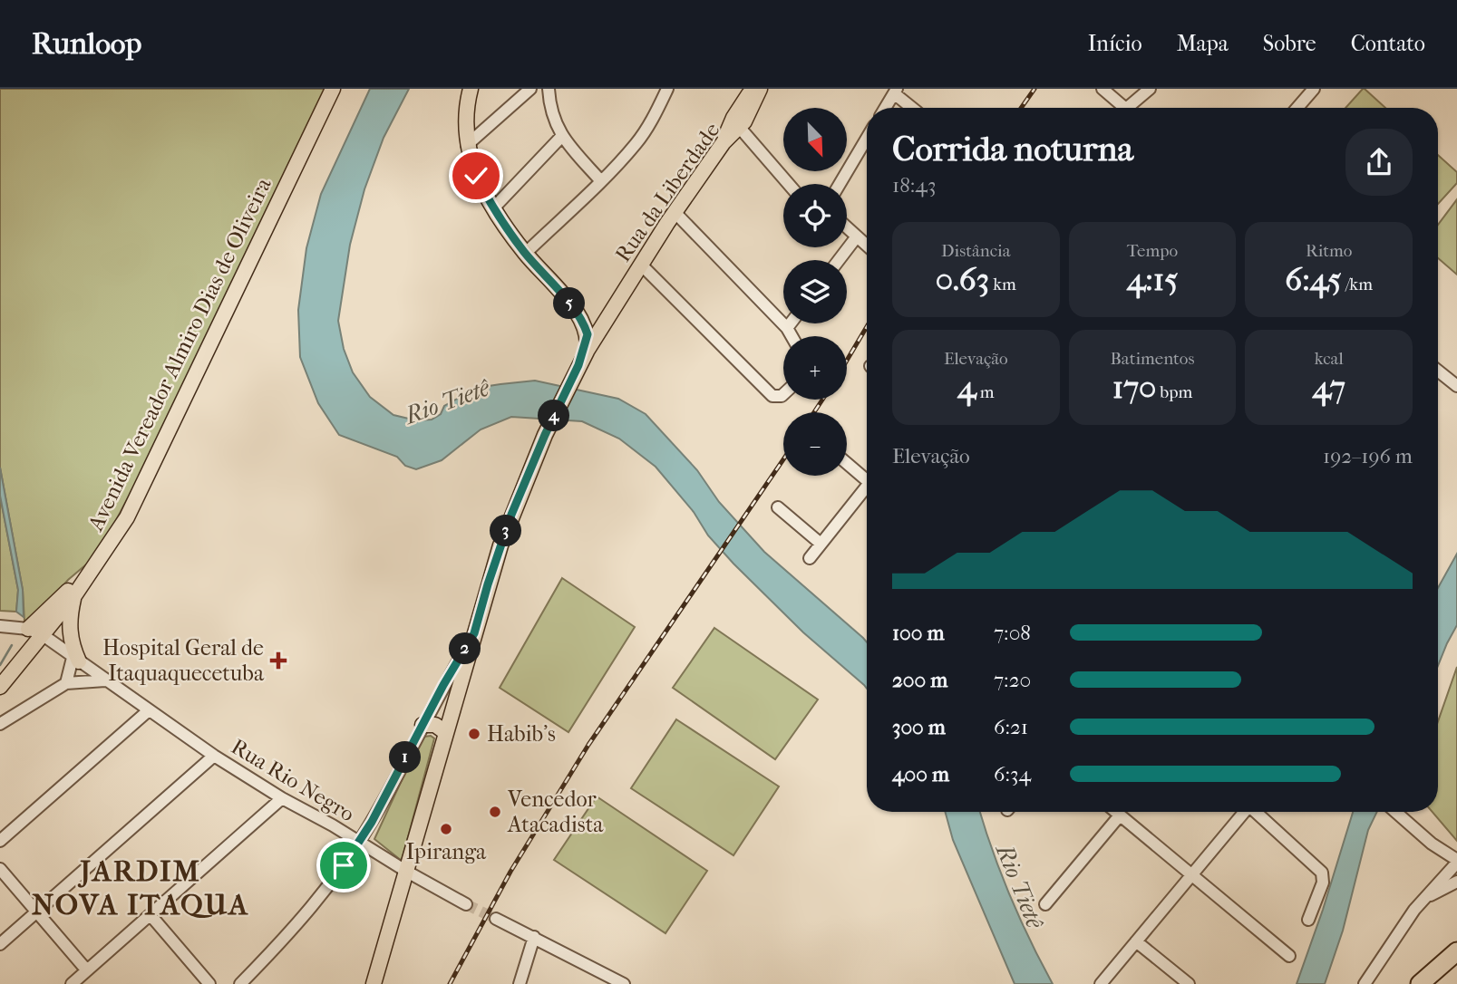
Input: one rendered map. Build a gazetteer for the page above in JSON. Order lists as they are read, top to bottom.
{
  "streets": {
    "main road": ["Rua da Liberdade", "Avenida Vereador Almiro Dias de Oliveira"],
    "street": ["Rua Rio Negro"]
  },
  "crossings": [
    ["Avenida Vereador Almiro Dias de Oliveira", "Rua Rio Negro"]
  ],
  "districts": ["JARDIM NOVA ITAQUA"],
  "water": ["Rio Tietê"],
  "places": {
    "health": ["Hospital Geral de Itaquaquecetuba"],
    "other": ["Habib's", "Vencedor Atacadista", "Ipiranga"]
  },
  "north": "bottom right",
  "page": {
    "header": "Runloop",
    "nav": [
      "Início",
      "Mapa",
      "Sobre",
      "Contato"
    ],
    "map_buttons": ["+", "−"],
    "heading": ["Corrida noturna", "18:43"],
    "stats": [
      ["Distância", "0.63 km"],
      ["Tempo", "4:15"],
      ["Ritmo", "6:45 /km"],
      ["Elevação", "4 m"],
      ["Batimentos", "170 bpm"],
      ["kcal", "47"]
    ],
    "pins": [
      "5",
      "4",
      "3",
      "2",
      "1"
    ],
    "chart": ["Elevação", "192–196 m"],
    "list": [
      {
        "name": "100 m",
        "note": "7:08"
      },
      {
        "name": "200 m",
        "note": "7:20"
      },
      {
        "name": "300 m",
        "note": "6:21"
      },
      {
        "name": "400 m",
        "note": "6:34"
      }
    ]
  }
}
